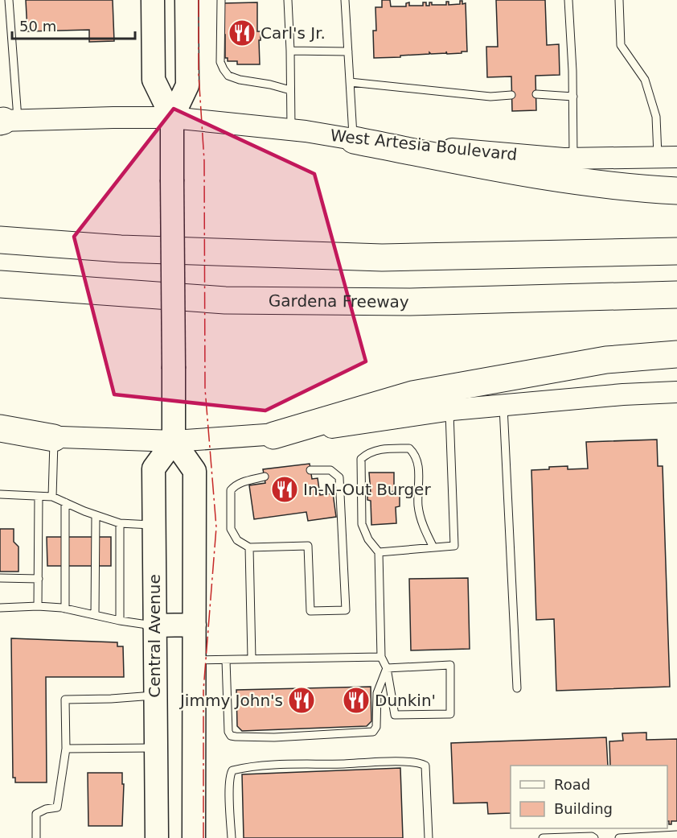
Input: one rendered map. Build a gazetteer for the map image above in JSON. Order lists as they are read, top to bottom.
{
  "streets": {
    "highway": ["Gardena Freeway"],
    "main road": ["West Artesia Boulevard", "Central Avenue"]
  },
  "places": {
    "restaurant": [
      "Carl's Jr.",
      "In-N-Out Burger",
      "Jimmy John's",
      "Dunkin'"
    ]
  },
  "legend": ["Road", "Building"],
  "scale_bar": "50 m"
}
